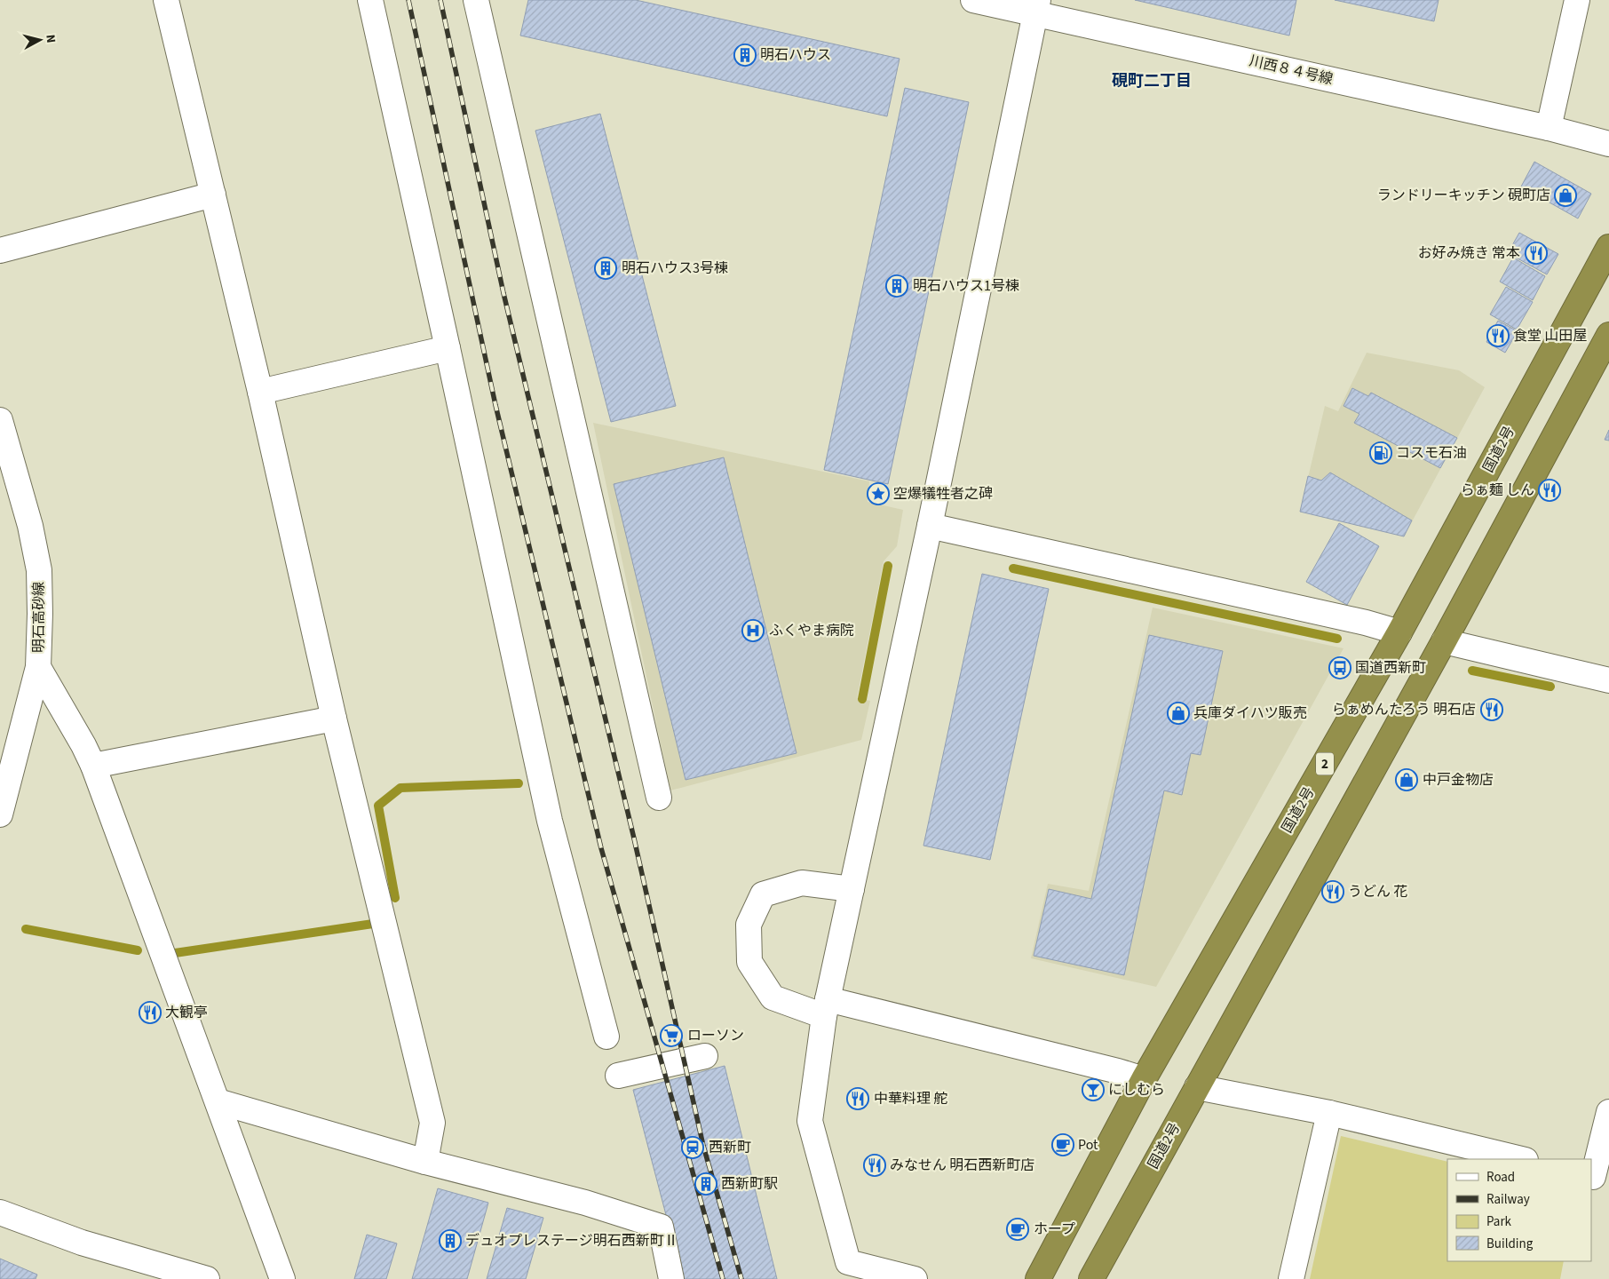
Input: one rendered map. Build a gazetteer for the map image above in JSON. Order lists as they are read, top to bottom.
{
  "streets": {
    "highway": ["国道2号", "2"],
    "street": ["川西８４号線", "明石高砂線"]
  },
  "districts": ["硯町二丁目"],
  "places": {
    "building": [
      "明石ハウス",
      "明石ハウス3号棟",
      "明石ハウス1号棟",
      "西新町駅",
      "デュオプレステージ明石西新町Ⅱ"
    ],
    "shop": ["ランドリーキッチン 硯町店", "兵庫ダイハツ販売", "中戸金物店"],
    "restaurant": [
      "お好み焼き 常本",
      "食堂 山田屋",
      "らぁ麺 しん",
      "らぁめんたろう 明石店",
      "うどん 花",
      "大観亭",
      "中華料理 舵",
      "みなせん 明石西新町店"
    ],
    "fuel station": ["コスモ石油"],
    "place": ["空爆犠牲者之碑"],
    "hospital": ["ふくやま病院"],
    "bus stop": ["国道西新町"],
    "supermarket": ["ローソン"],
    "bar": ["にしむら"],
    "cafe": ["Pot", "ホープ"],
    "station": ["西新町"]
  },
  "legend": [
    "Road",
    "Railway",
    "Park",
    "Building"
  ],
  "north": "right"
}
